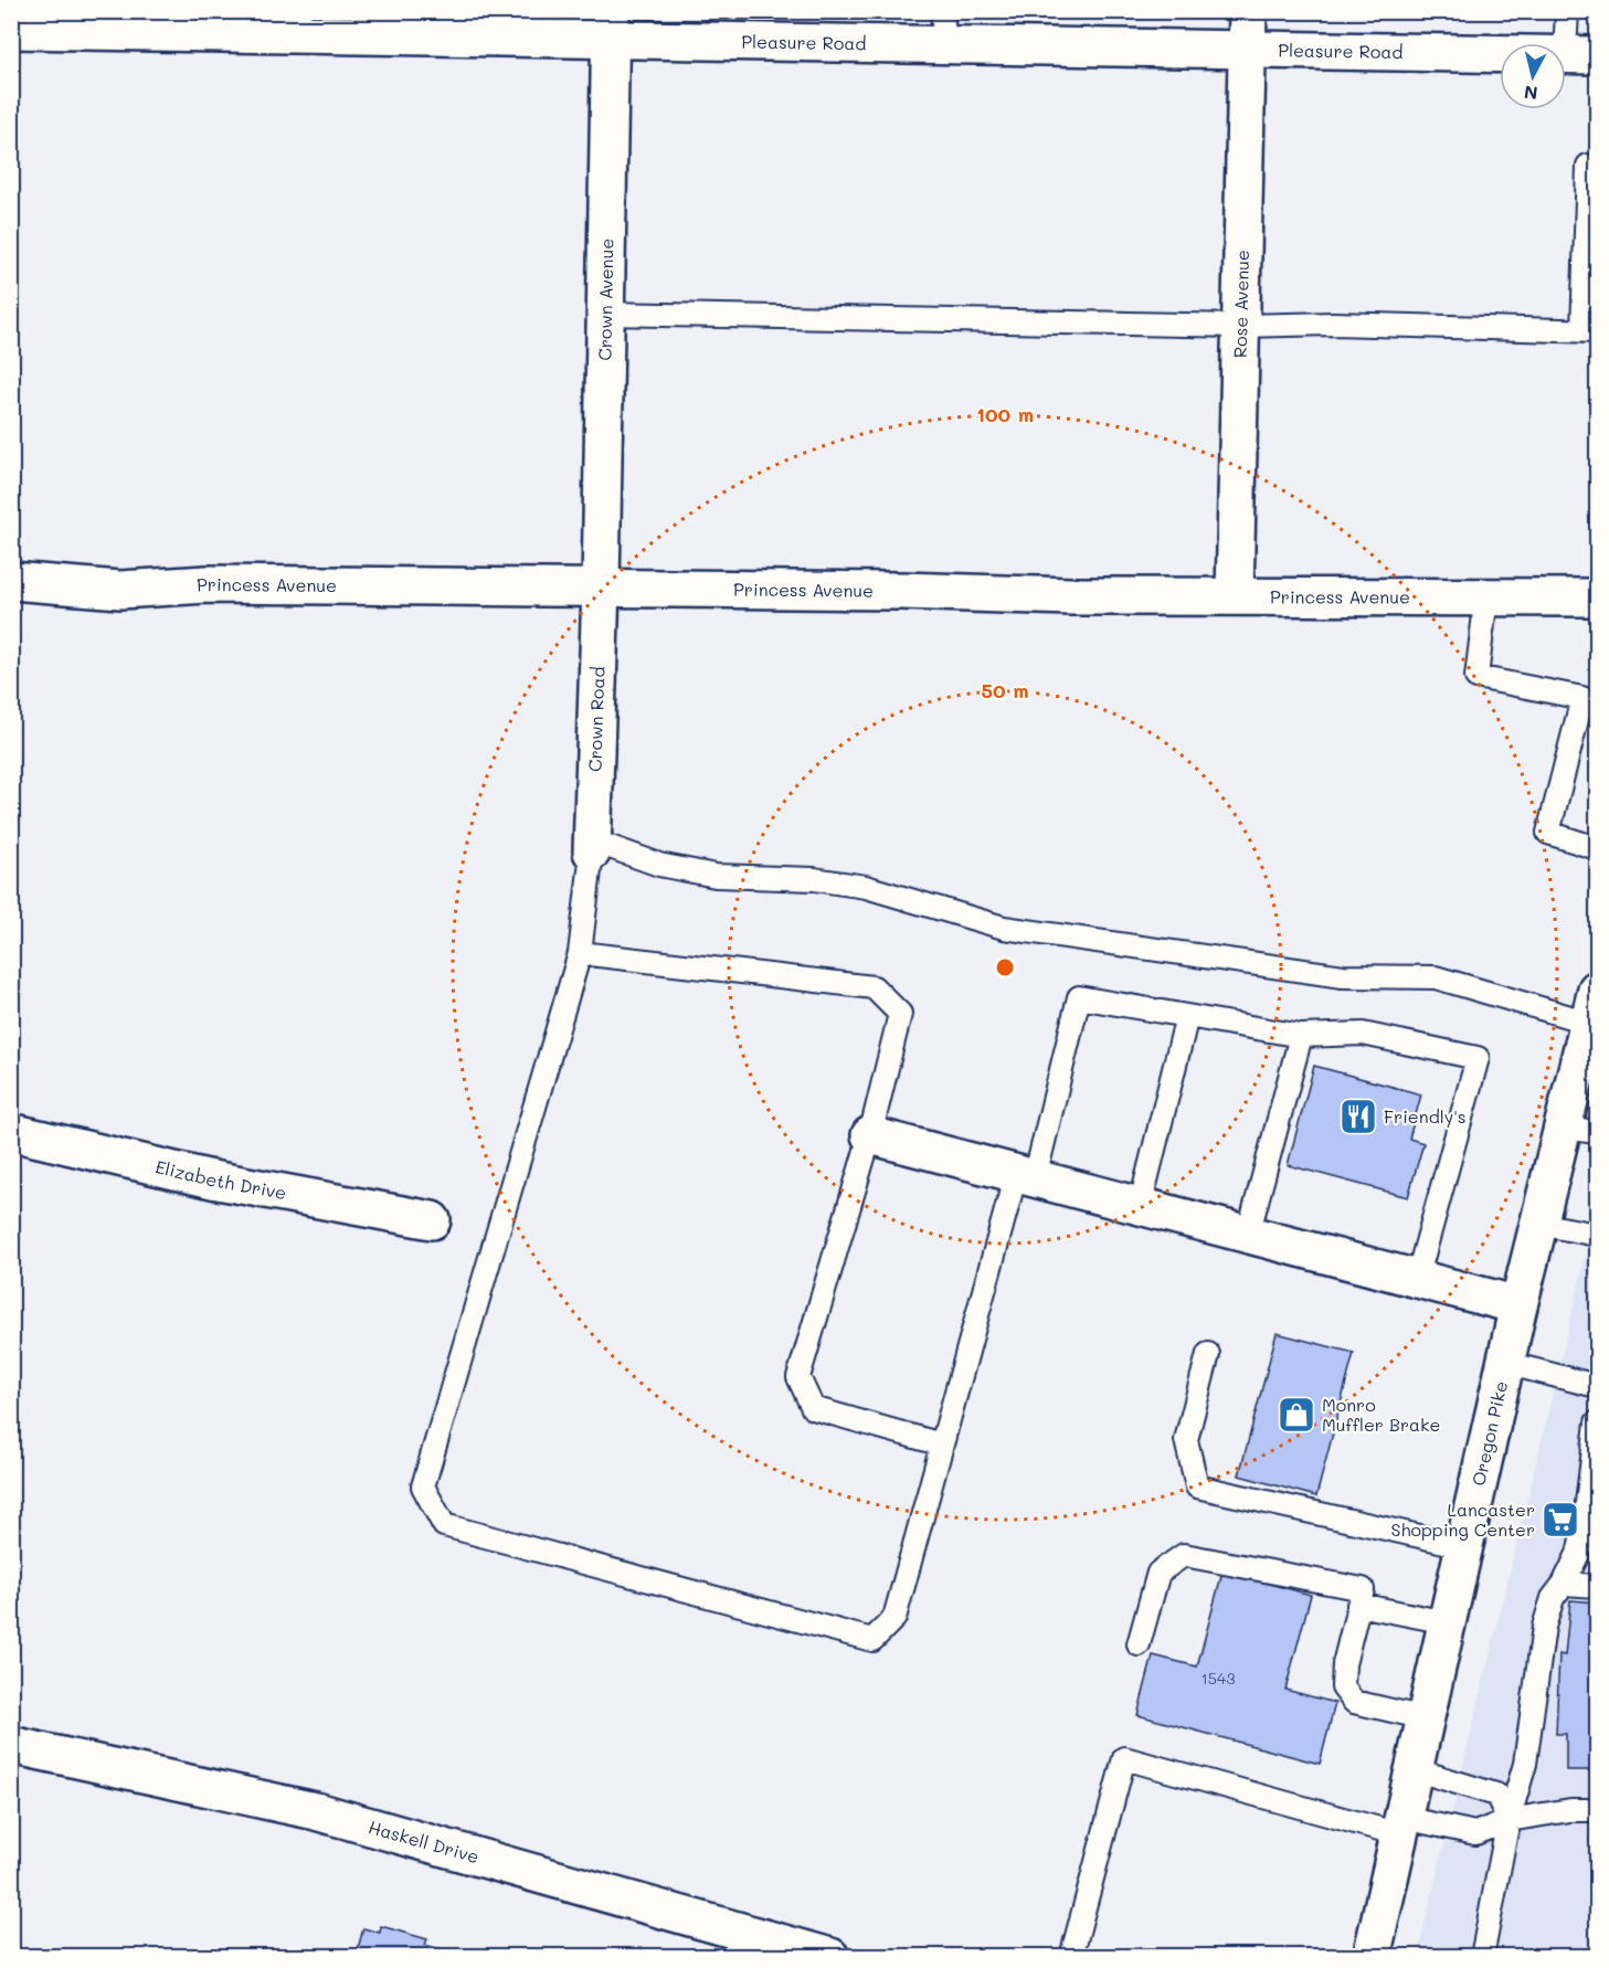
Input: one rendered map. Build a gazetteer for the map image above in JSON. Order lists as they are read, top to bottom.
{
  "streets": {
    "main road": [
      "Pleasure Road",
      "Crown Avenue",
      "Rose Avenue",
      "Princess Avenue",
      "Crown Road",
      "Elizabeth Drive",
      "Oregon Pike",
      "Haskell Drive"
    ]
  },
  "crossings": [
    ["Pleasure Road", "Crown Avenue"],
    ["Pleasure Road", "Rose Avenue"],
    ["Crown Avenue", "Princess Avenue"],
    ["Crown Avenue", "Crown Road"],
    ["Rose Avenue", "Princess Avenue"],
    ["Princess Avenue", "Crown Road"]
  ],
  "places": {
    "restaurant": ["Friendly's"],
    "shop": ["Monro Muffler Brake"],
    "supermarket": ["Lancaster Shopping Center"]
  },
  "house_numbers": ["1543"],
  "north": "bottom",
  "rings": ["100 m", "50 m"]
}
